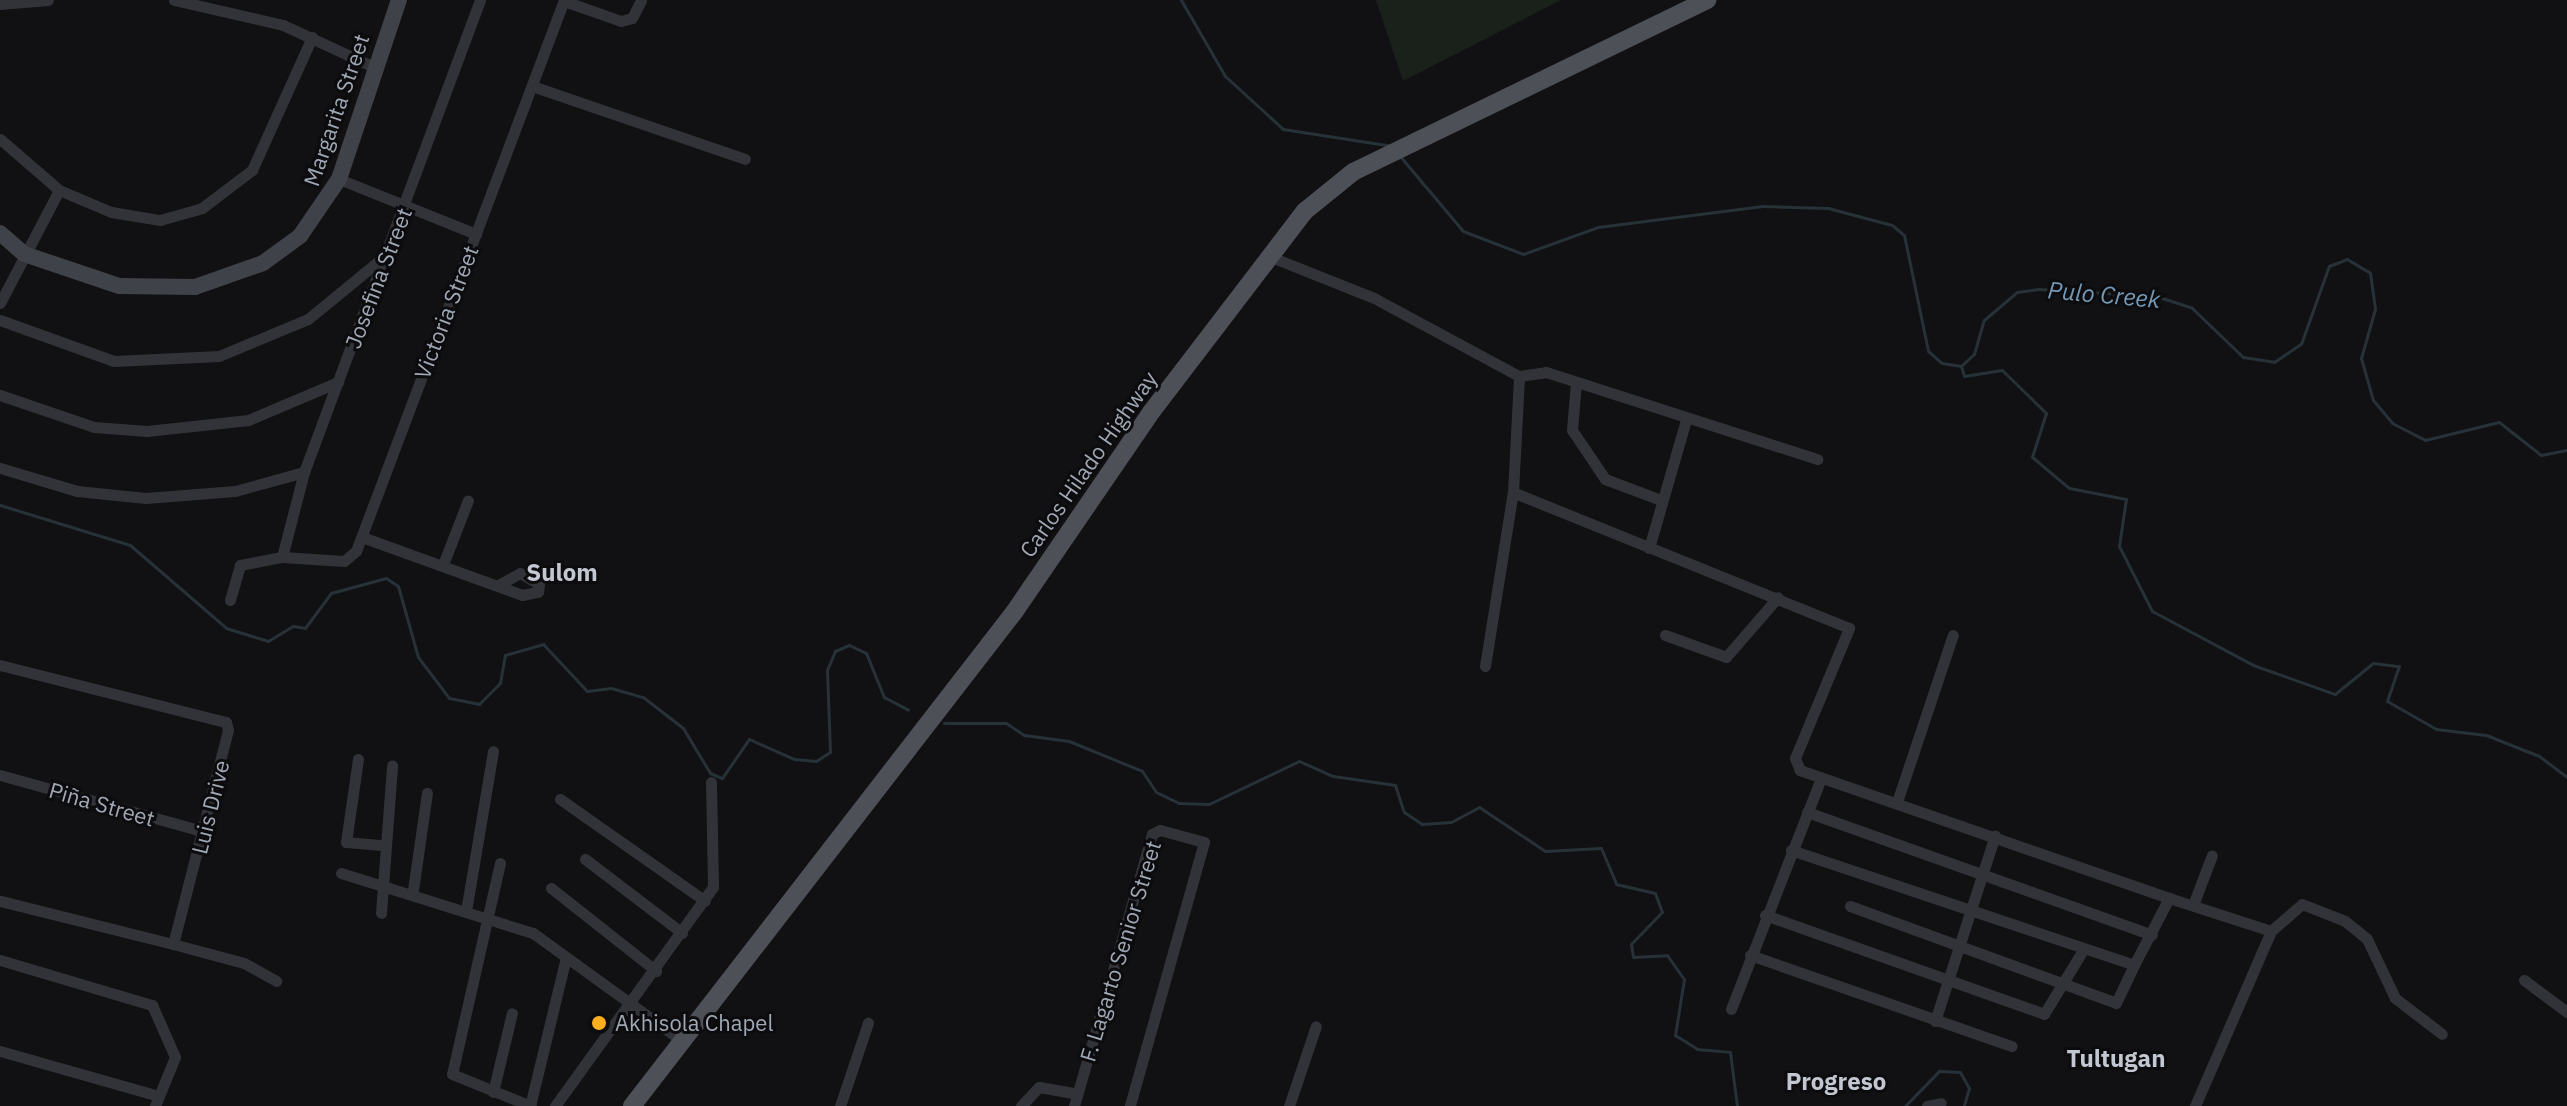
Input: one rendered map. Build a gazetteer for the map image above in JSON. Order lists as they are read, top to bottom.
{
  "streets": {
    "main road": ["Carlos Hilado Highway"],
    "street": [
      "Margarita Street",
      "Josefina Street",
      "Victoria Street",
      "Piña Street",
      "Luis Drive",
      "F. Lagarto Senior Street"
    ]
  },
  "crossings": [
    ["Josefina Street", "Victoria Street"],
    ["Piña Street", "Luis Drive"]
  ],
  "districts": ["Sulom", "Tultugan", "Progreso"],
  "water": ["Pulo Creek"],
  "places": ["Akhisola Chapel"]
}
